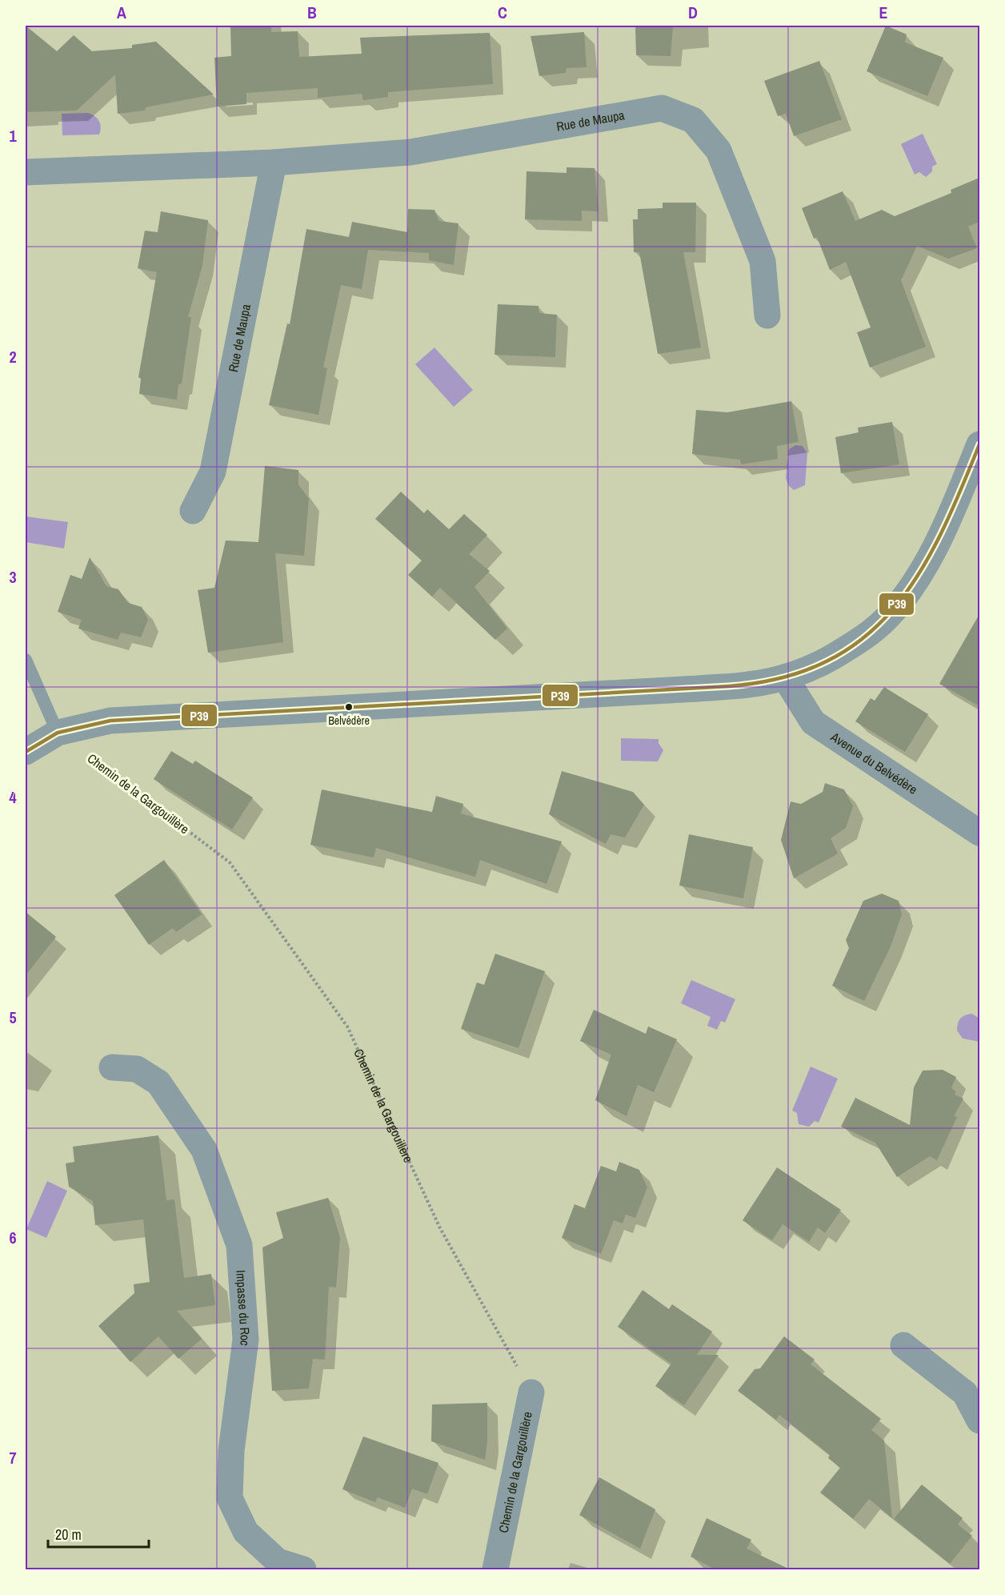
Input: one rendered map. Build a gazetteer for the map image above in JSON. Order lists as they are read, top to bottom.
{
  "streets": {
    "street": [
      "Rue de Maupa",
      "Avenue du Belvédère",
      "Chemin de la Gargouillère",
      "Impasse du Roc"
    ]
  },
  "places": ["Belvédère"],
  "lines": ["transit line P39"],
  "scale_bar": "20 m",
  "grid": {
    "columns": [
      "A",
      "B",
      "C",
      "D",
      "E"
    ],
    "rows": [
      "1",
      "2",
      "3",
      "4",
      "5",
      "6",
      "7"
    ]
  }
}
